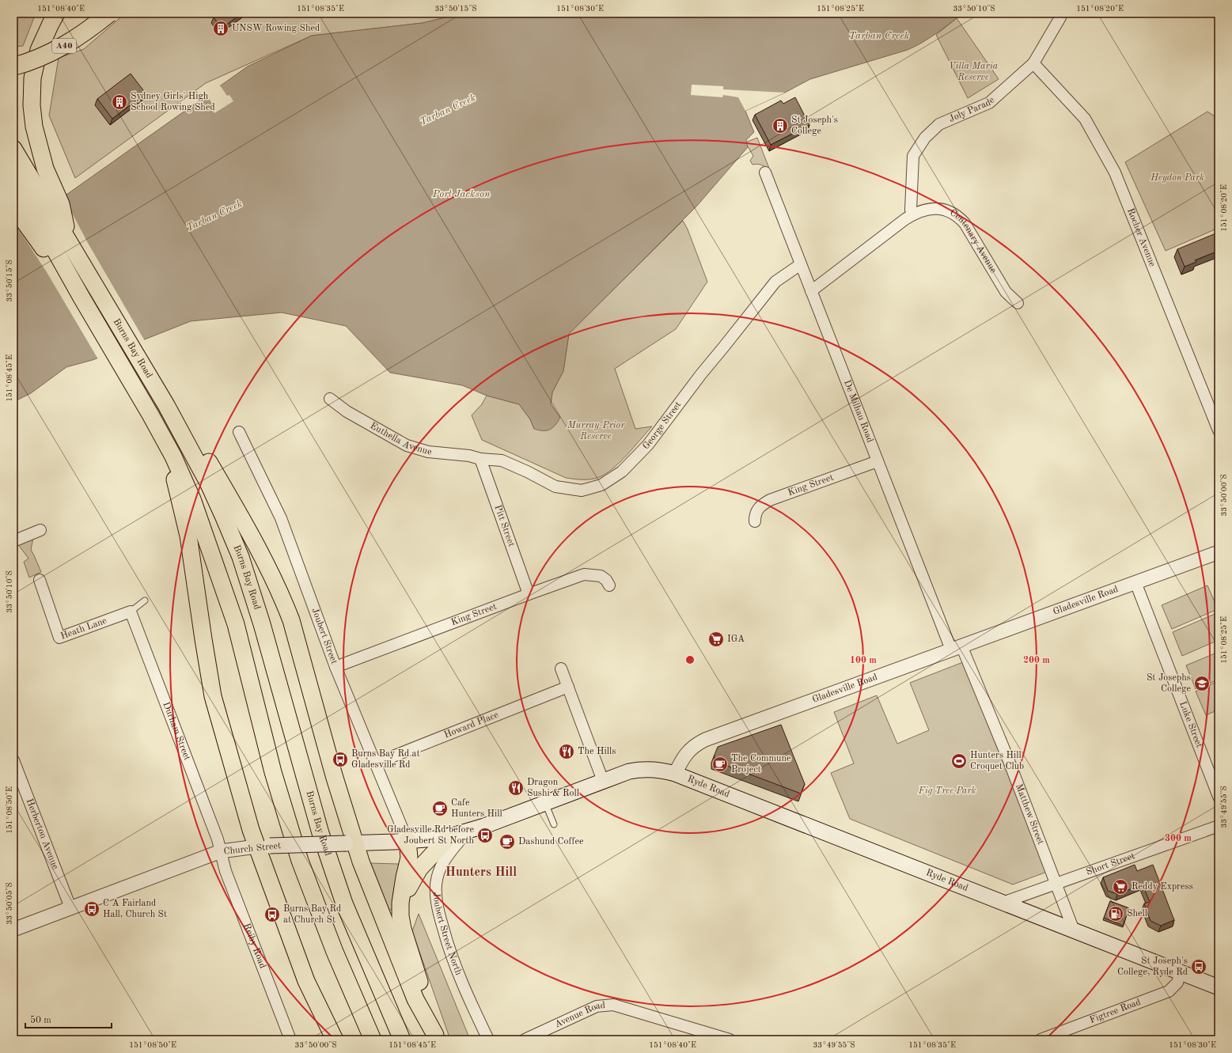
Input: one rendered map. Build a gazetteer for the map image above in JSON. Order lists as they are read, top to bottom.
{
  "streets": {
    "highway": ["A40"],
    "main road": ["Burns Bay Road", "Ryde Road", "Church Street"],
    "street": [
      "Joly Parade",
      "Rocher Avenue",
      "Centenary Avenue",
      "De Milhau Road",
      "George Street",
      "Euthella Avenue",
      "King Street",
      "Pitt Street",
      "Gladesville Road",
      "Heath Lane",
      "Joubert Street",
      "Howard Place",
      "Luke Street",
      "Durham Street",
      "Matthew Street",
      "Herberton Avenue",
      "Short Street",
      "Joubert Street North",
      "Reiby Road",
      "Figtree Road",
      "Avenue Road"
    ]
  },
  "crossings": [
    ["Joly Parade", "Rocher Avenue"],
    ["Joly Parade", "Centenary Avenue"],
    ["Centenary Avenue", "De Milhau Road"],
    ["De Milhau Road", "George Street"],
    ["De Milhau Road", "King Street"],
    ["De Milhau Road", "Gladesville Road"],
    ["De Milhau Road", "Matthew Street"],
    ["George Street", "Euthella Avenue"],
    ["George Street", "Pitt Street"],
    ["Euthella Avenue", "Pitt Street"],
    ["King Street", "Pitt Street"],
    ["King Street", "Joubert Street"],
    ["Gladesville Road", "Luke Street"],
    ["Gladesville Road", "Ryde Road"],
    ["Gladesville Road", "Matthew Street"],
    ["Heath Lane", "Durham Street"],
    ["Joubert Street", "Howard Place"],
    ["Joubert Street", "Church Street"],
    ["Durham Street", "Church Street"],
    ["Durham Street", "Reiby Road"],
    ["Ryde Road", "Matthew Street"],
    ["Ryde Road", "Short Street"],
    ["Ryde Road", "Figtree Road"],
    ["Matthew Street", "Short Street"],
    ["Herberton Avenue", "Church Street"],
    ["Church Street", "Joubert Street North"],
    ["Church Street", "Reiby Road"]
  ],
  "districts": ["Hunters Hill"],
  "water": ["Tarban Creek", "Port Jackson"],
  "parks": [
    "Villa Maria Reserve",
    "Heydon Park",
    "Murray-Prior Reserve",
    "Fig Tree Park"
  ],
  "places": {
    "building": ["UNSW Rowing Shed", "Sydney Girls' High School Rowing Shed", "St Joseph's College"],
    "supermarket": ["IGA", "Reddy Express"],
    "school or university": ["St Josephs College"],
    "restaurant": ["The Hills", "Dragon Sushi & Roll"],
    "bus stop": [
      "Burns Bay Rd at Gladesville Rd",
      "Gladesville Rd before Joubert St North",
      "C A Fairland Hall, Church St",
      "Burns Bay Rd at Church St",
      "St Joseph's College, Ryde Rd"
    ],
    "sports": ["Hunters Hill Croquet Club"],
    "cafe": ["The Commune Project", "Cafe Hunters Hill", "Dashund Coffee"],
    "fuel station": ["Shell"]
  },
  "scale_bar": "50 m",
  "coordinates": [
    "151°08'40\"E",
    "151°08'35\"E",
    "33°50'15\"S",
    "151°08'30\"E",
    "151°08'25\"E",
    "33°50'10\"S",
    "151°08'20\"E",
    "151°08'45\"E",
    "33°50'00\"S",
    "33°49'55\"S",
    "151°08'50\"E",
    "33°50'05\"S"
  ],
  "rings": ["100 m", "200 m", "300 m"]
}
